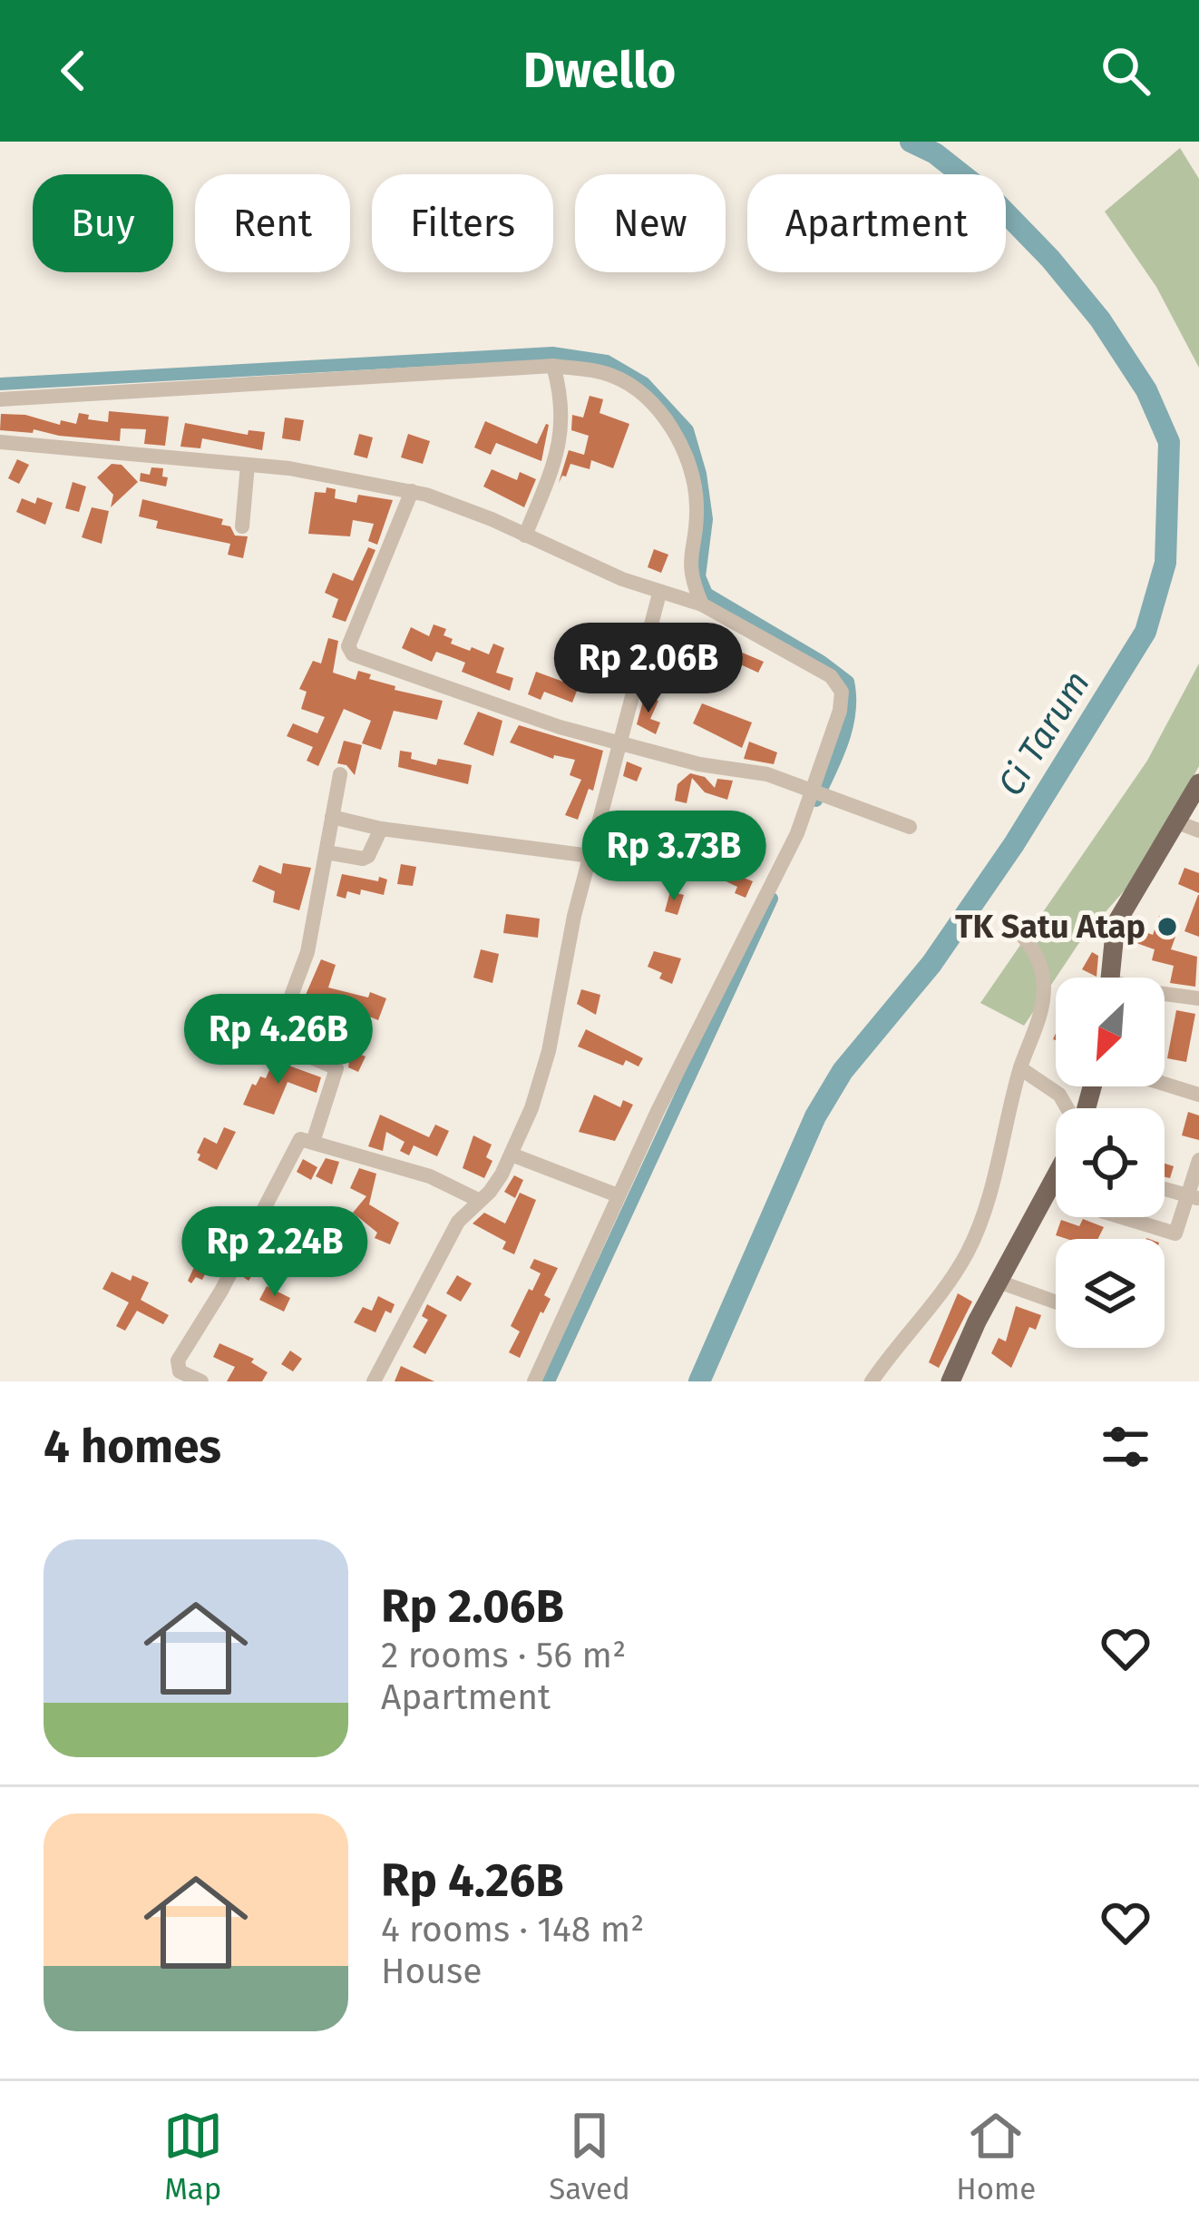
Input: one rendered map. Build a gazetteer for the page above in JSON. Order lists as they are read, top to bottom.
{
  "water": ["Ci Tarum"],
  "places": ["TK Satu Atap"],
  "north": "bottom left",
  "page": {
    "header": "Dwello",
    "chip": [
      "Buy",
      "Rent",
      "Filters",
      "New",
      "Apartment"
    ],
    "price": [
      "Rp 2.06B",
      "Rp 3.73B",
      "Rp 4.26B",
      "Rp 2.24B"
    ],
    "heading": "4 homes",
    "list": [
      {
        "name": "Rp 2.06B",
        "note": "2 rooms · 56 m² · Apartment"
      },
      {
        "name": "Rp 4.26B",
        "note": "4 rooms · 148 m² · House"
      }
    ],
    "tabs": ["Map", "Saved", "Home"]
  }
}
